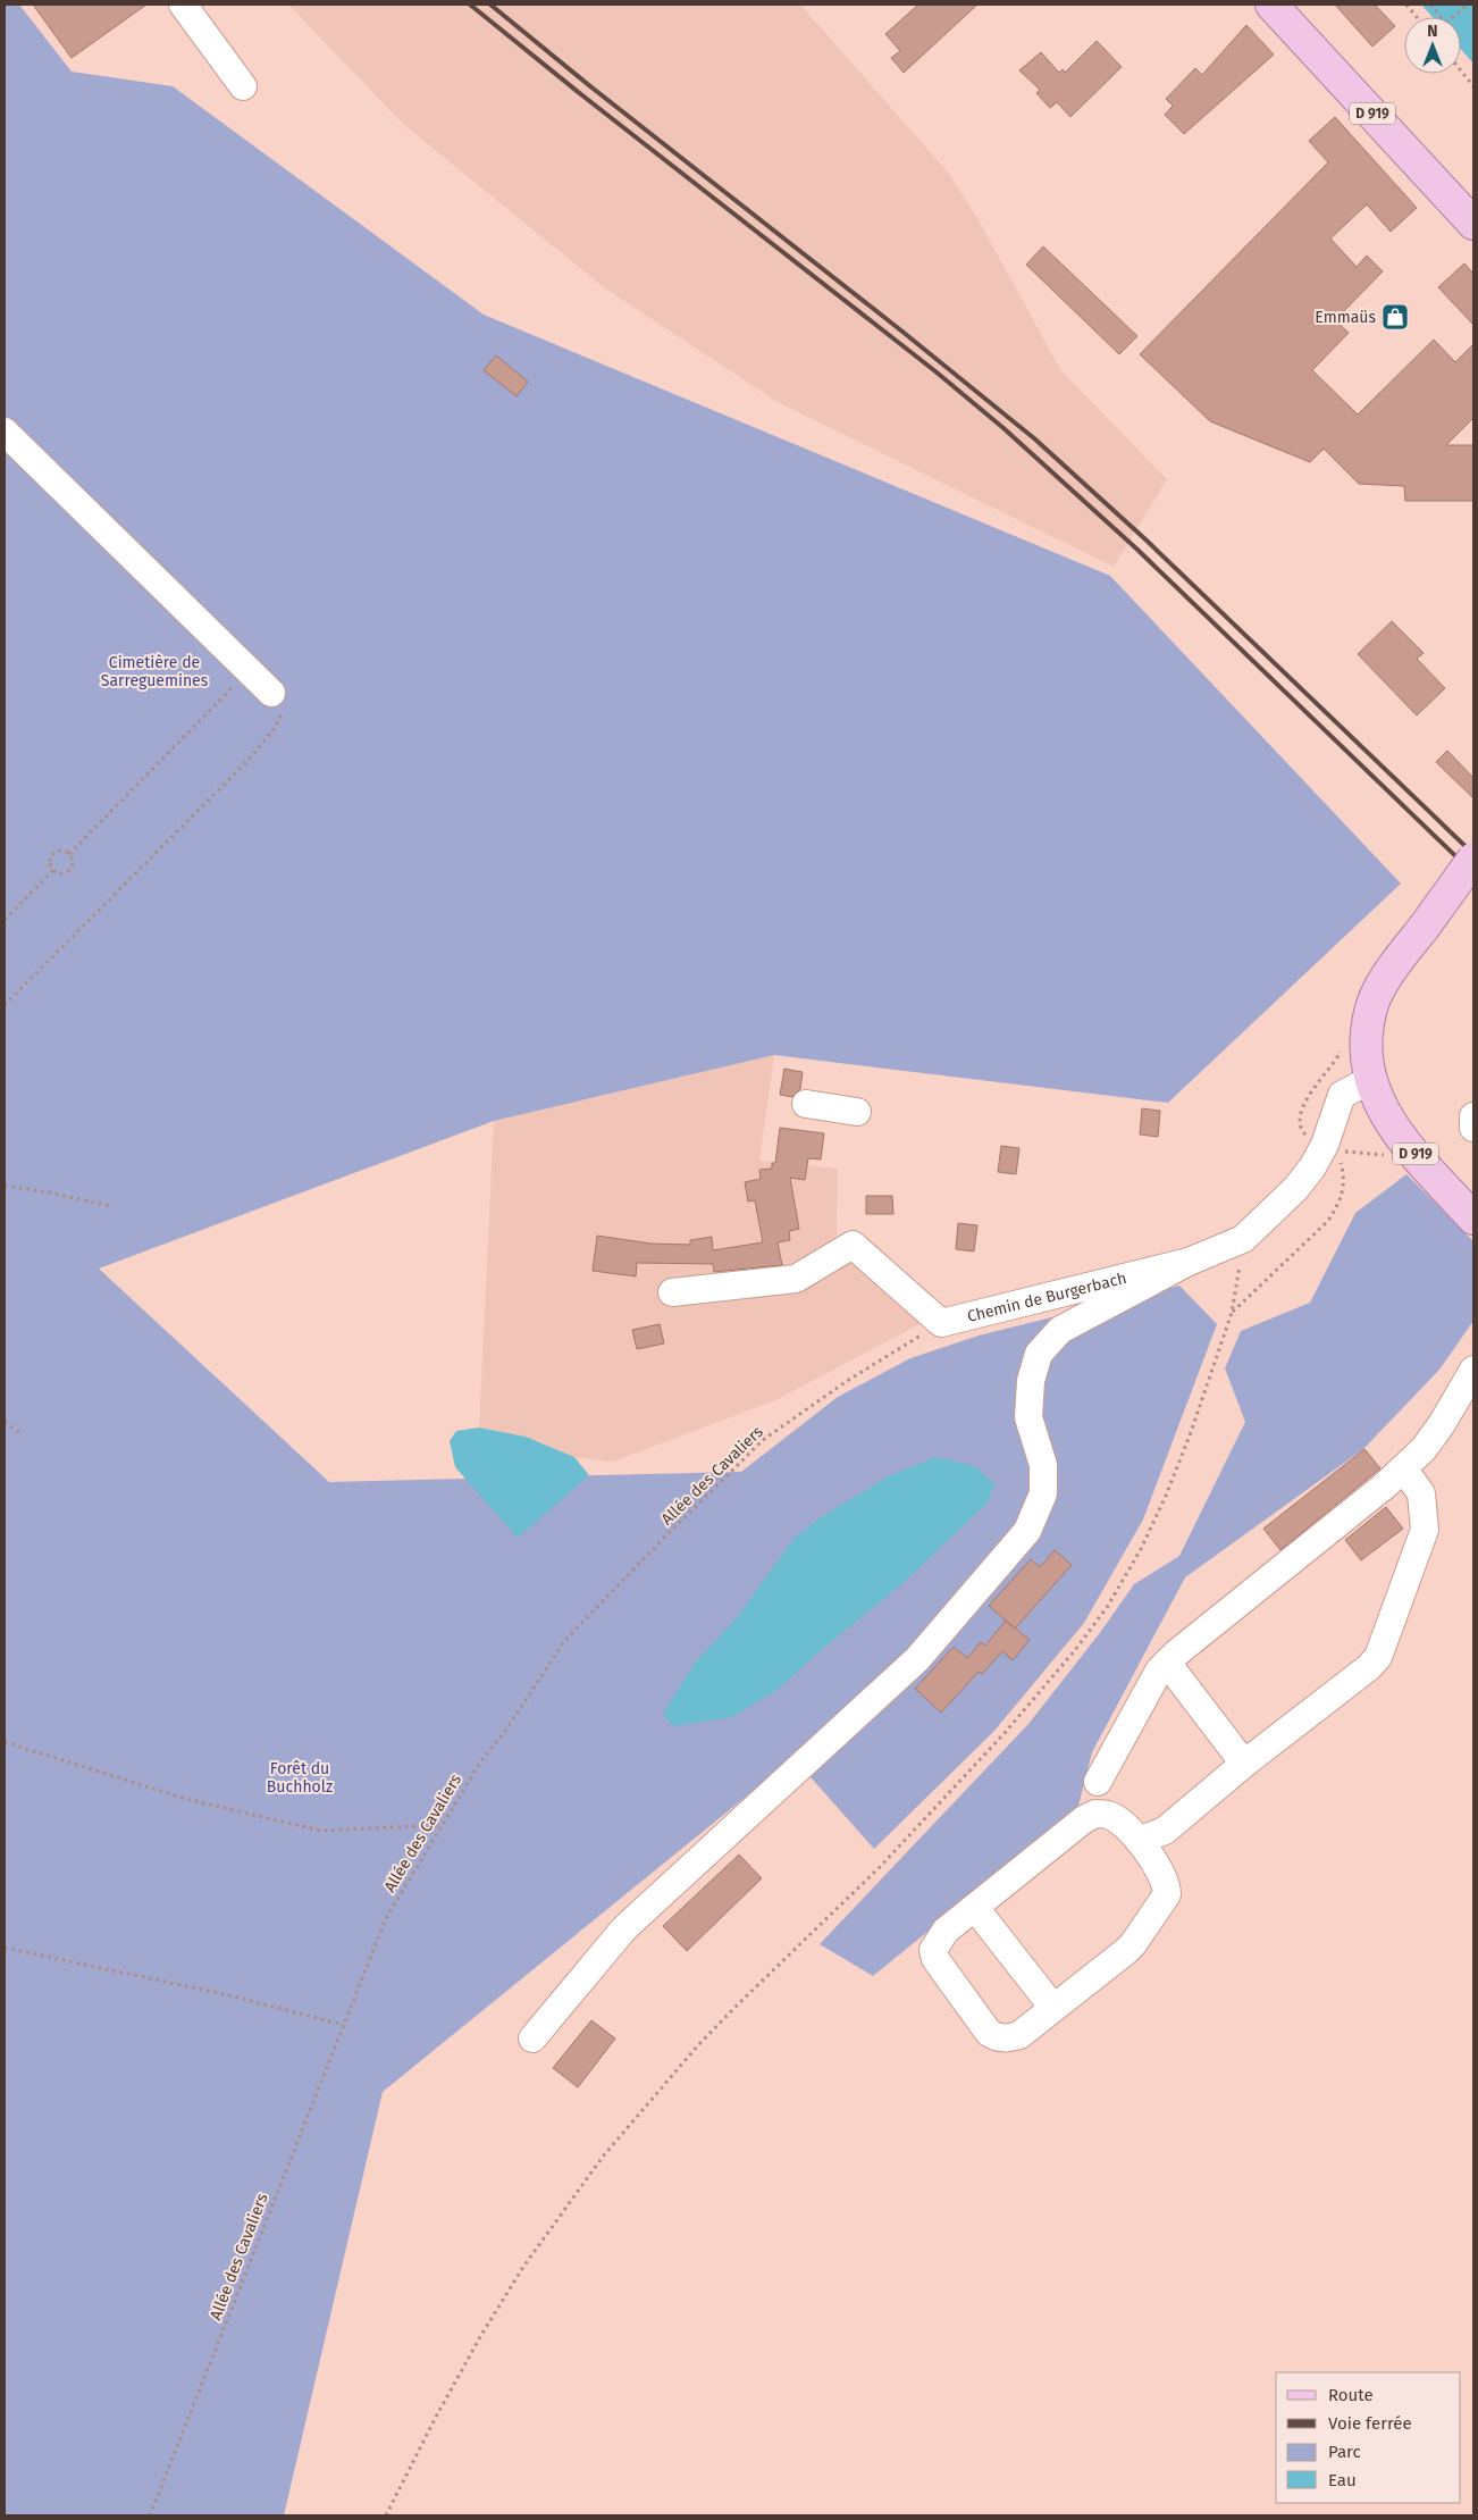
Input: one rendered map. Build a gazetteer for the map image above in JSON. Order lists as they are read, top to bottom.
{
  "streets": {
    "main road": ["D 919"],
    "street": ["Chemin de Burgerbach"],
    "path": ["Allée des Cavaliers"]
  },
  "crossings": [
    ["D 919", "Chemin de Burgerbach"],
    ["Chemin de Burgerbach", "Allée des Cavaliers"]
  ],
  "parks": ["Cimetière de Sarreguemines", "Forêt du Buchholz"],
  "places": {
    "shop": ["Emmaüs"]
  },
  "legend": [
    "Route",
    "Voie ferrée",
    "Parc",
    "Eau"
  ],
  "north": "top"
}
